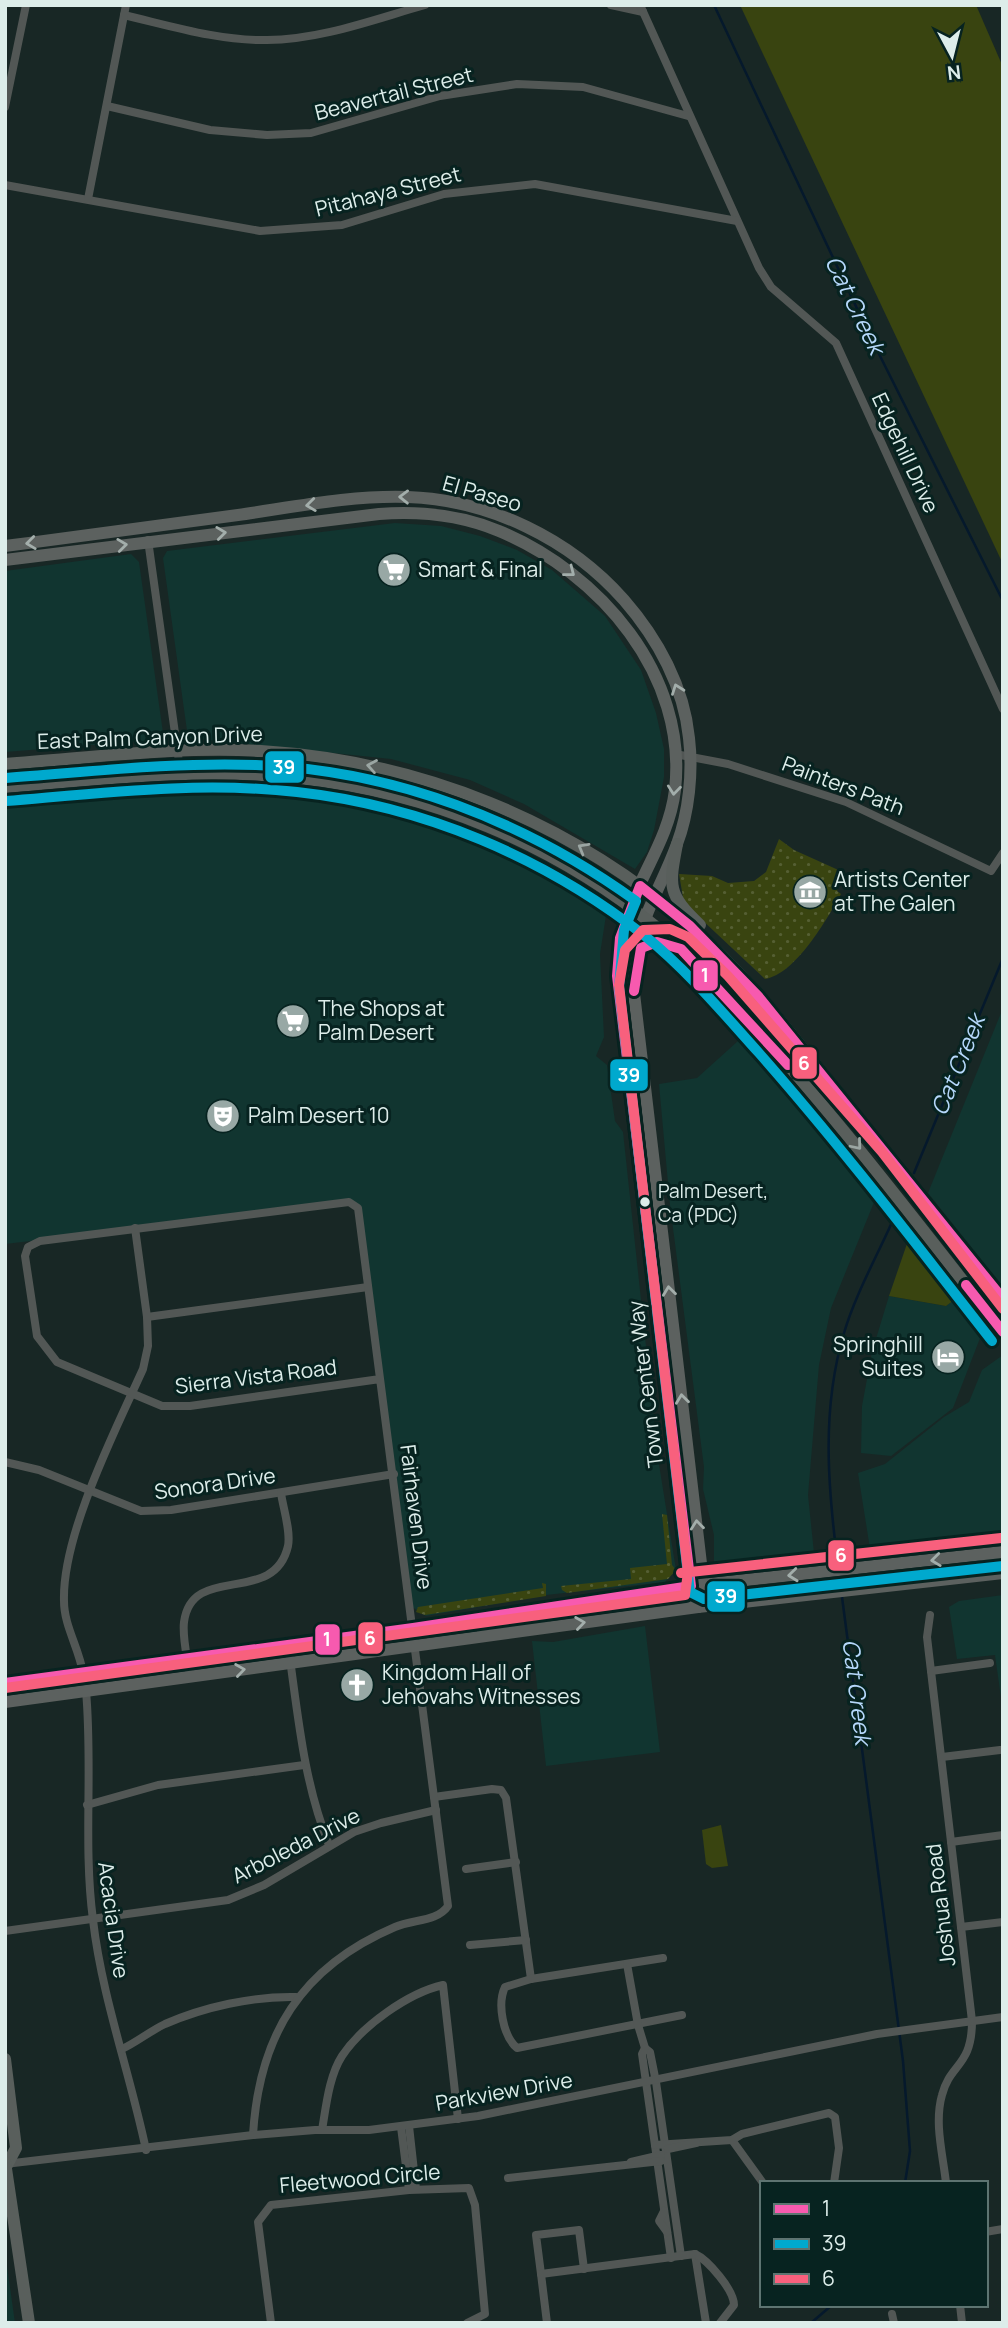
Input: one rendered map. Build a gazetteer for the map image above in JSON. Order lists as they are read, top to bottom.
{
  "streets": {
    "main road": ["East Palm Canyon Drive"],
    "street": [
      "Beavertail Street",
      "Pitahaya Street",
      "Edgehill Drive",
      "El Paseo",
      "Painters Path",
      "Sierra Vista Road",
      "Town Center Way",
      "Sonora Drive",
      "Fairhaven Drive",
      "Arboleda Drive",
      "Joshua Road",
      "Acacia Drive",
      "Parkview Drive",
      "Fleetwood Circle"
    ]
  },
  "crossings": [
    ["Beavertail Street", "Edgehill Drive"],
    ["Pitahaya Street", "Edgehill Drive"],
    ["El Paseo", "East Palm Canyon Drive"],
    ["El Paseo", "Painters Path"],
    ["El Paseo", "Town Center Way"],
    ["East Palm Canyon Drive", "Town Center Way"],
    ["Sierra Vista Road", "Fairhaven Drive"],
    ["Sonora Drive", "Fairhaven Drive"],
    ["Fairhaven Drive", "Arboleda Drive"],
    ["Arboleda Drive", "Acacia Drive"],
    ["Joshua Road", "Parkview Drive"],
    ["Acacia Drive", "Parkview Drive"]
  ],
  "water": ["Cat Creek"],
  "places": {
    "supermarket": ["Smart & Final", "The Shops at Palm Desert"],
    "museum": ["Artists Center at The Galen"],
    "theatre": ["Palm Desert 10"],
    "other": ["Palm Desert, Ca (PDC)"],
    "hotel": ["Springhill Suites"],
    "church": ["Kingdom Hall of Jehovahs Witnesses"]
  },
  "lines": ["transit line 39", "transit line 1", "transit line 6"],
  "legend": ["1", "39", "6"],
  "north": "bottom"
}
